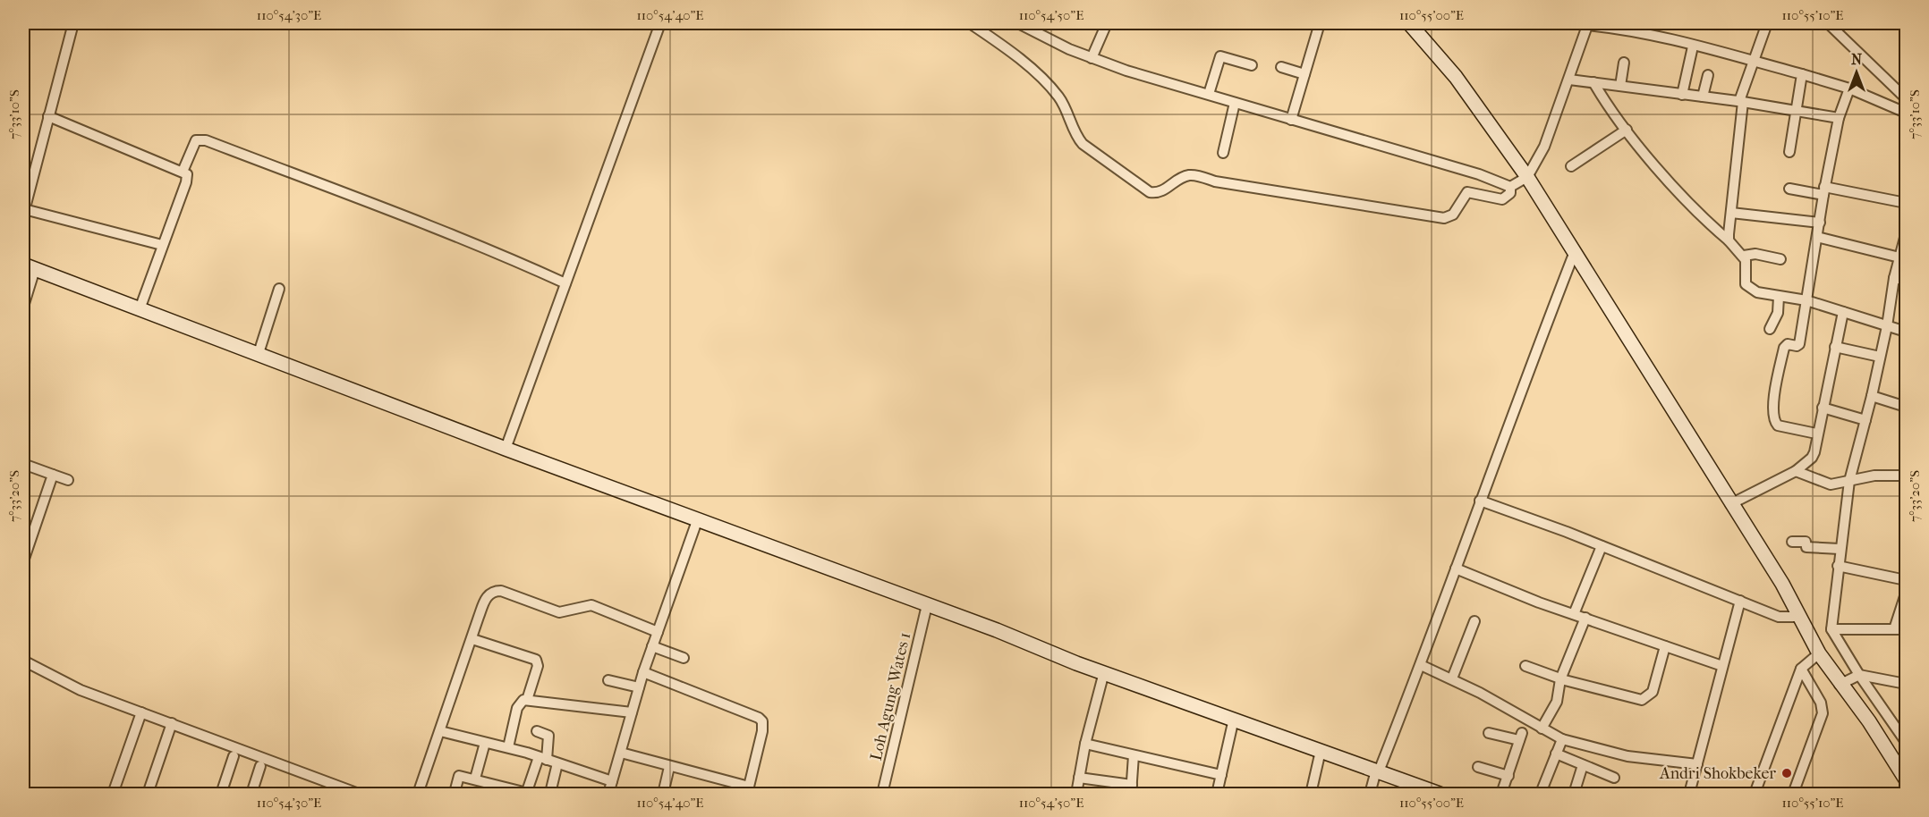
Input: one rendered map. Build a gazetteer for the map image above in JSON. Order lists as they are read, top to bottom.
{
  "streets": {
    "street": ["Loh Agung Wates 1"]
  },
  "places": ["Andri Shokbeker"],
  "north": "top",
  "coordinates": [
    "110°54'30\"E",
    "110°54'40\"E",
    "110°54'50\"E",
    "110°55'00\"E",
    "110°55'10\"E",
    "7°33'10\"S",
    "7°33'20\"S"
  ]
}
